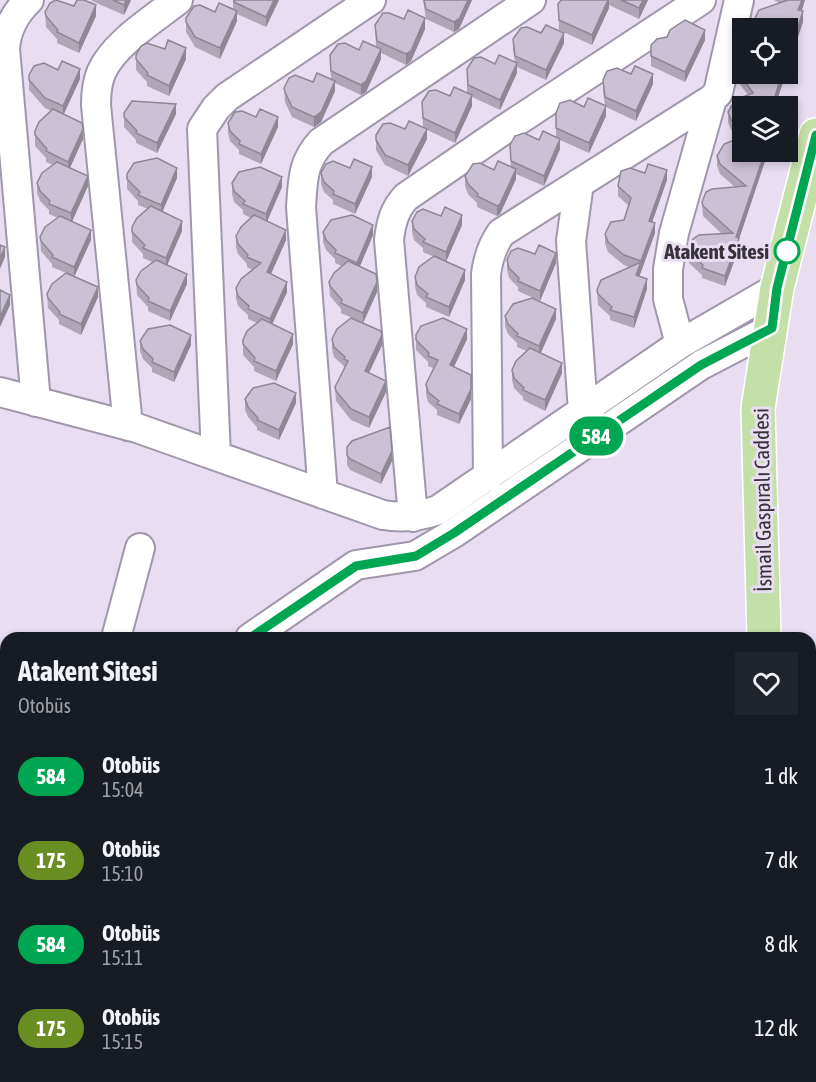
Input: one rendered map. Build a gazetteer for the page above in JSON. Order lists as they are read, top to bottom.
{
  "streets": {
    "main road": ["İsmail Gaspıralı Caddesi"]
  },
  "places": ["Atakent Sitesi"],
  "lines": ["bus line 584"],
  "page": {
    "on_map": "584",
    "heading": ["Atakent Sitesi", "Otobüs"],
    "list": [
      {
        "mark": "584",
        "name": "Otobüs",
        "note": "15:04",
        "value": "1 dk"
      },
      {
        "mark": "175",
        "name": "Otobüs",
        "note": "15:10",
        "value": "7 dk"
      },
      {
        "mark": "584",
        "name": "Otobüs",
        "note": "15:11",
        "value": "8 dk"
      },
      {
        "mark": "175",
        "name": "Otobüs",
        "note": "15:15",
        "value": "12 dk"
      }
    ]
  }
}
